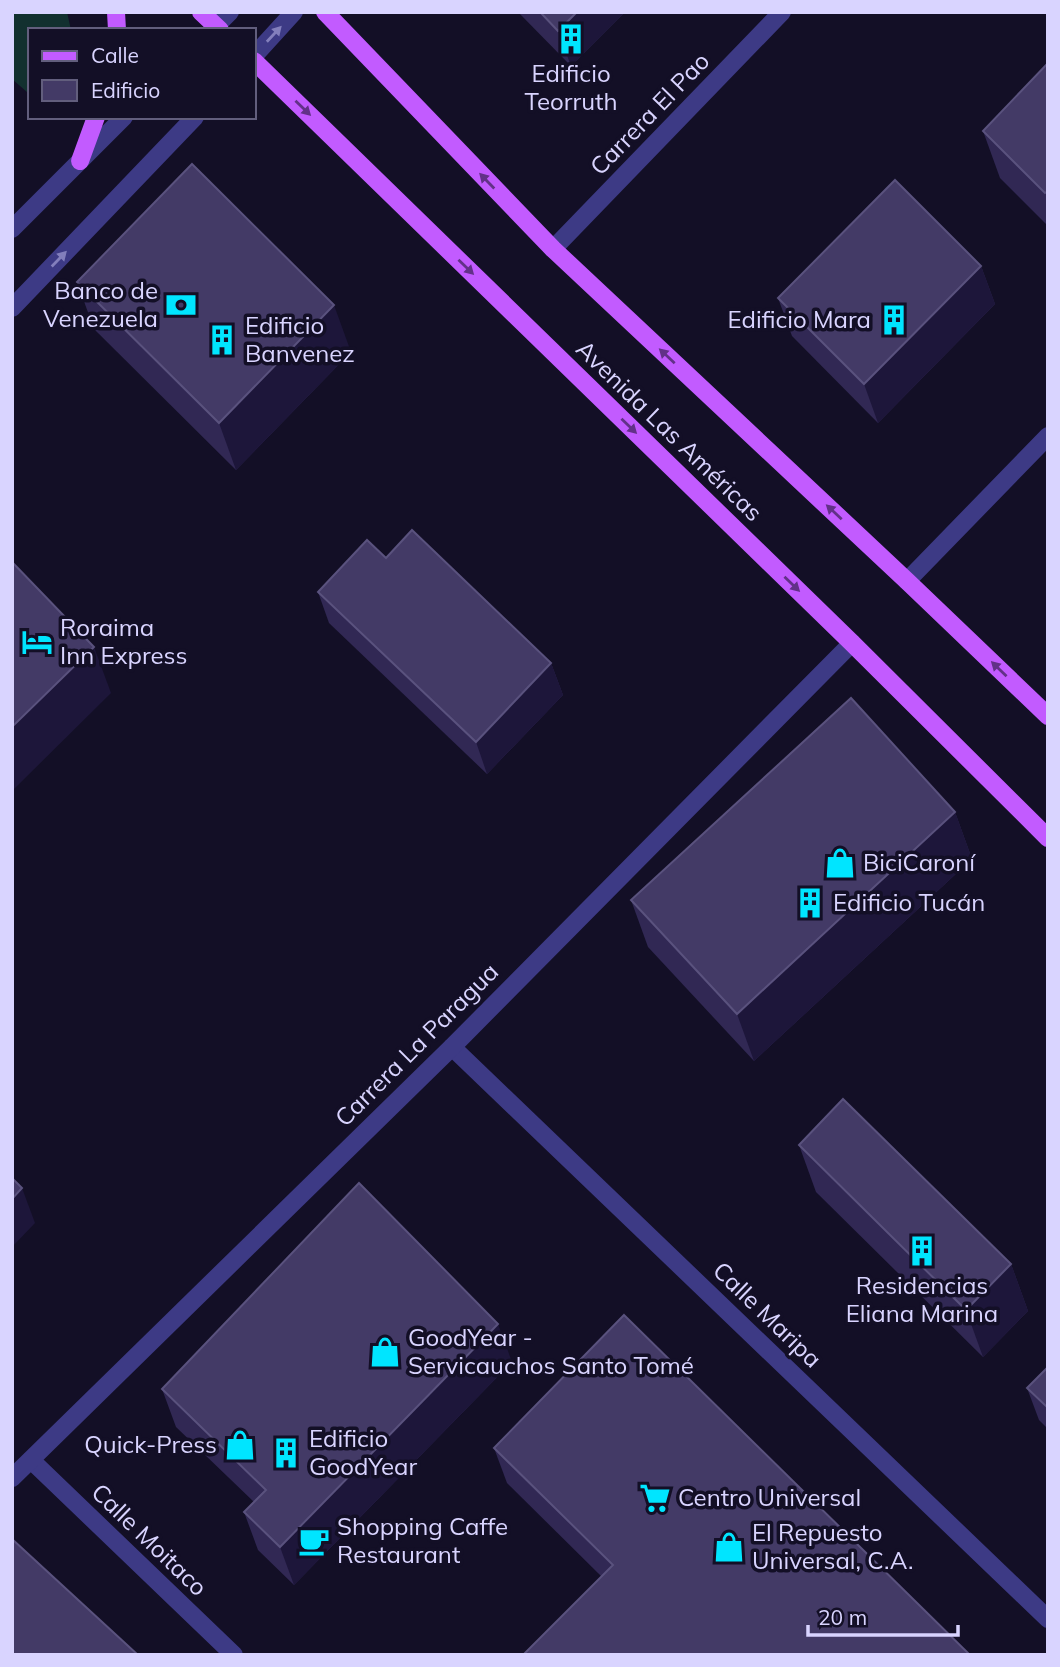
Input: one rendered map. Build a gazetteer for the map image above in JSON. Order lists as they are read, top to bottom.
{
  "streets": {
    "main road": ["Avenida Las Américas"],
    "street": [
      "Carrera El Pao",
      "Carrera La Paragua",
      "Calle Maripa",
      "Calle Moitaco"
    ]
  },
  "crossings": [
    ["Avenida Las Américas", "Carrera La Paragua"],
    ["Carrera La Paragua", "Calle Maripa"],
    ["Carrera La Paragua", "Calle Moitaco"]
  ],
  "places": {
    "building": [
      "Edificio Teorruth",
      "Edificio Mara",
      "Edificio Banvenez",
      "Edificio Tucán",
      "Residencias Eliana Marina",
      "Edificio GoodYear"
    ],
    "bank": ["Banco de Venezuela"],
    "hotel": ["Roraima Inn Express"],
    "shop": [
      "BiciCaroní",
      "GoodYear - Servicauchos Santo Tomé",
      "Quick-Press",
      "El Repuesto Universal, C.A."
    ],
    "supermarket": ["Centro Universal"],
    "cafe": ["Shopping Caffe Restaurant"]
  },
  "legend": ["Calle", "Edificio"],
  "scale_bar": "20 m"
}
